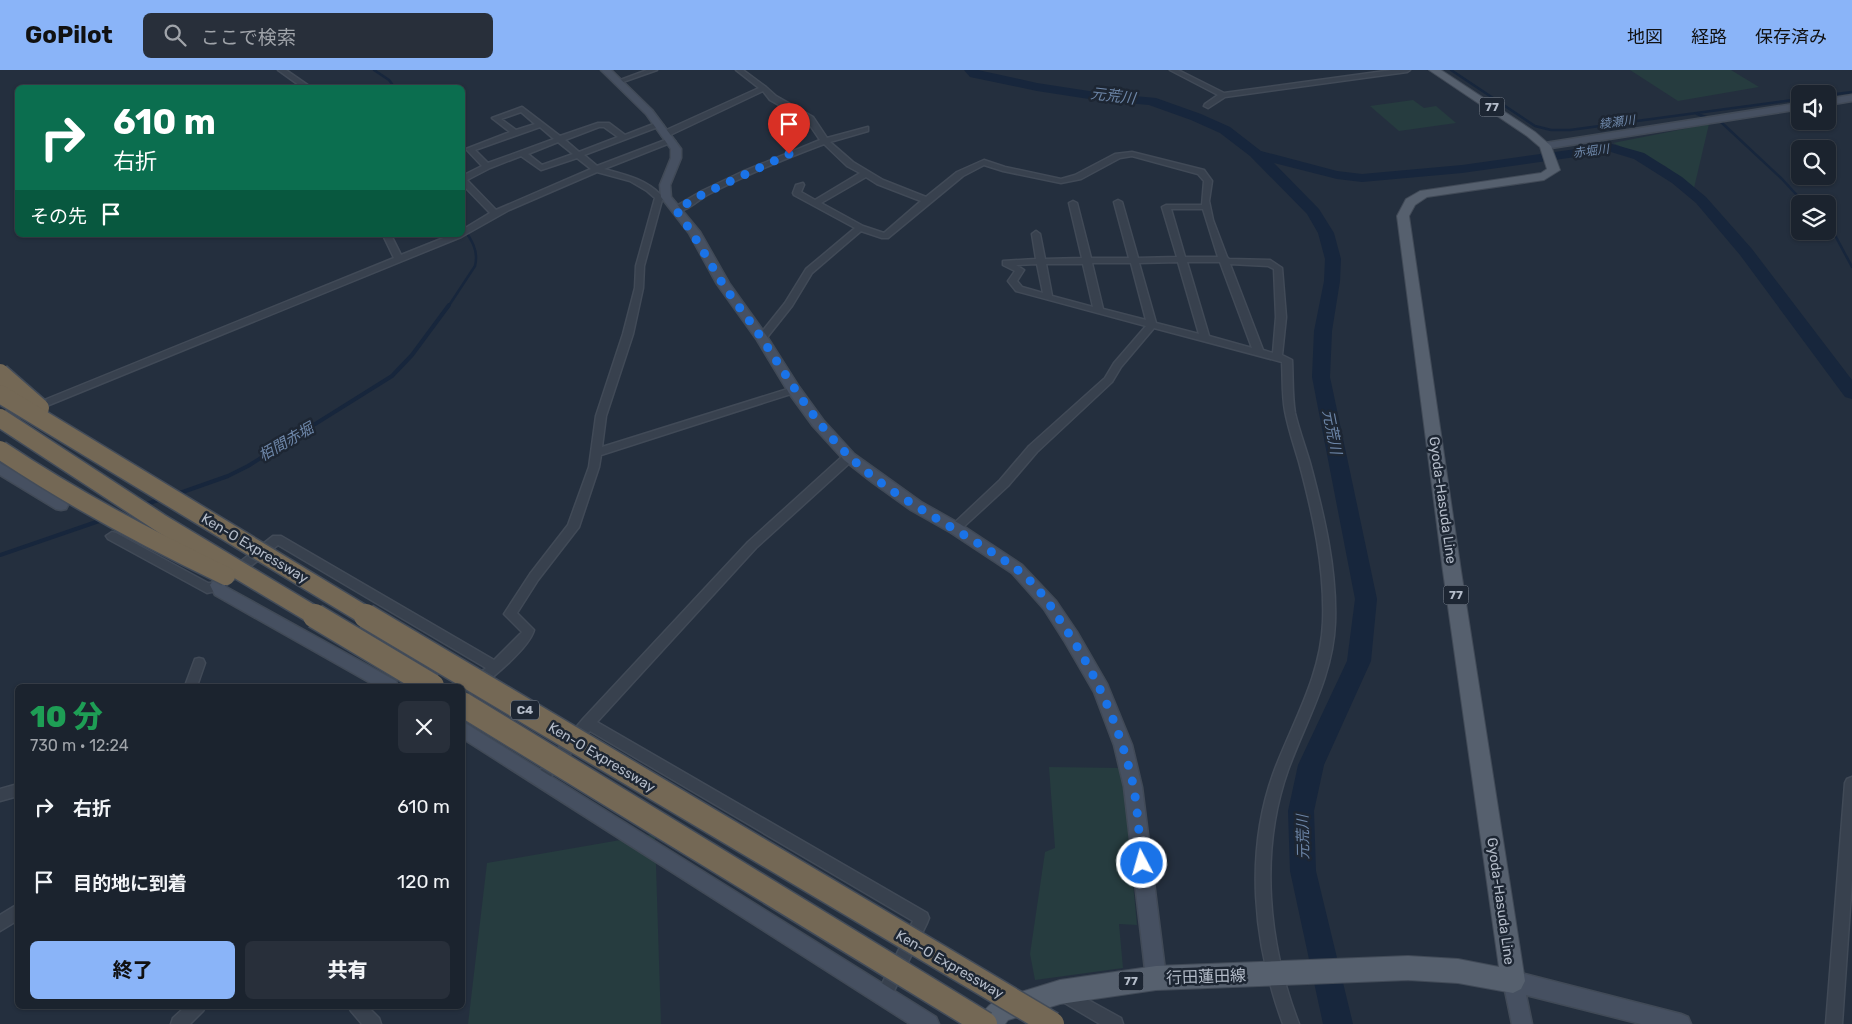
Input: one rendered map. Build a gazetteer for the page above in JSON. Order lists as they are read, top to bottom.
{
  "streets": {
    "highway": ["Ken-O Expressway", "C4"],
    "main road": ["77", "Gyoda-Hasuda Line", "行田蓮田線"]
  },
  "crossings": [
    ["77", "Gyoda-Hasuda Line"],
    ["Gyoda-Hasuda Line", "行田蓮田線"]
  ],
  "water": [
    "元荒川",
    "綾瀬川",
    "赤堀川",
    "栢間赤堀"
  ],
  "page": {
    "header": "GoPilot",
    "search": "ここで検索",
    "nav": ["地図", "経路", "保存済み"],
    "turn": ["610 m", "右折"],
    "then": "その先",
    "heading": ["10 分", "730 m · 12:24"],
    "list": [
      {
        "name": "右折",
        "value": "610 m"
      },
      {
        "name": "目的地に到着",
        "value": "120 m"
      }
    ],
    "buttons": ["終了", "共有"]
  }
}
